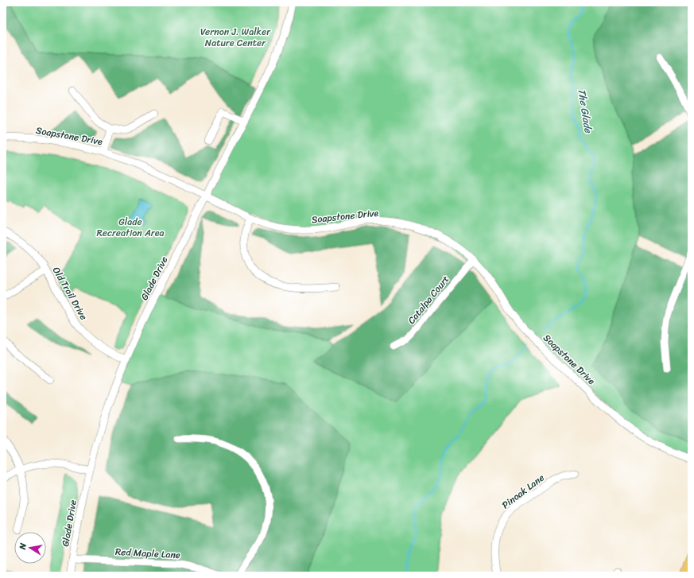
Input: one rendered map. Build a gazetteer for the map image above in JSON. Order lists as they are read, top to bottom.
{
  "streets": {
    "street": [
      "Soapstone Drive",
      "Glade Drive",
      "Old Trail Drive",
      "Catalpa Court",
      "Pinoak Lane",
      "Red Maple Lane"
    ]
  },
  "crossings": [
    ["Soapstone Drive", "Glade Drive"],
    ["Soapstone Drive", "Catalpa Court"],
    ["Glade Drive", "Old Trail Drive"],
    ["Glade Drive", "Red Maple Lane"]
  ],
  "water": ["The Glade"],
  "parks": ["Vernon J. Walker Nature Center", "Glade Recreation Area"],
  "north": "left"
}
